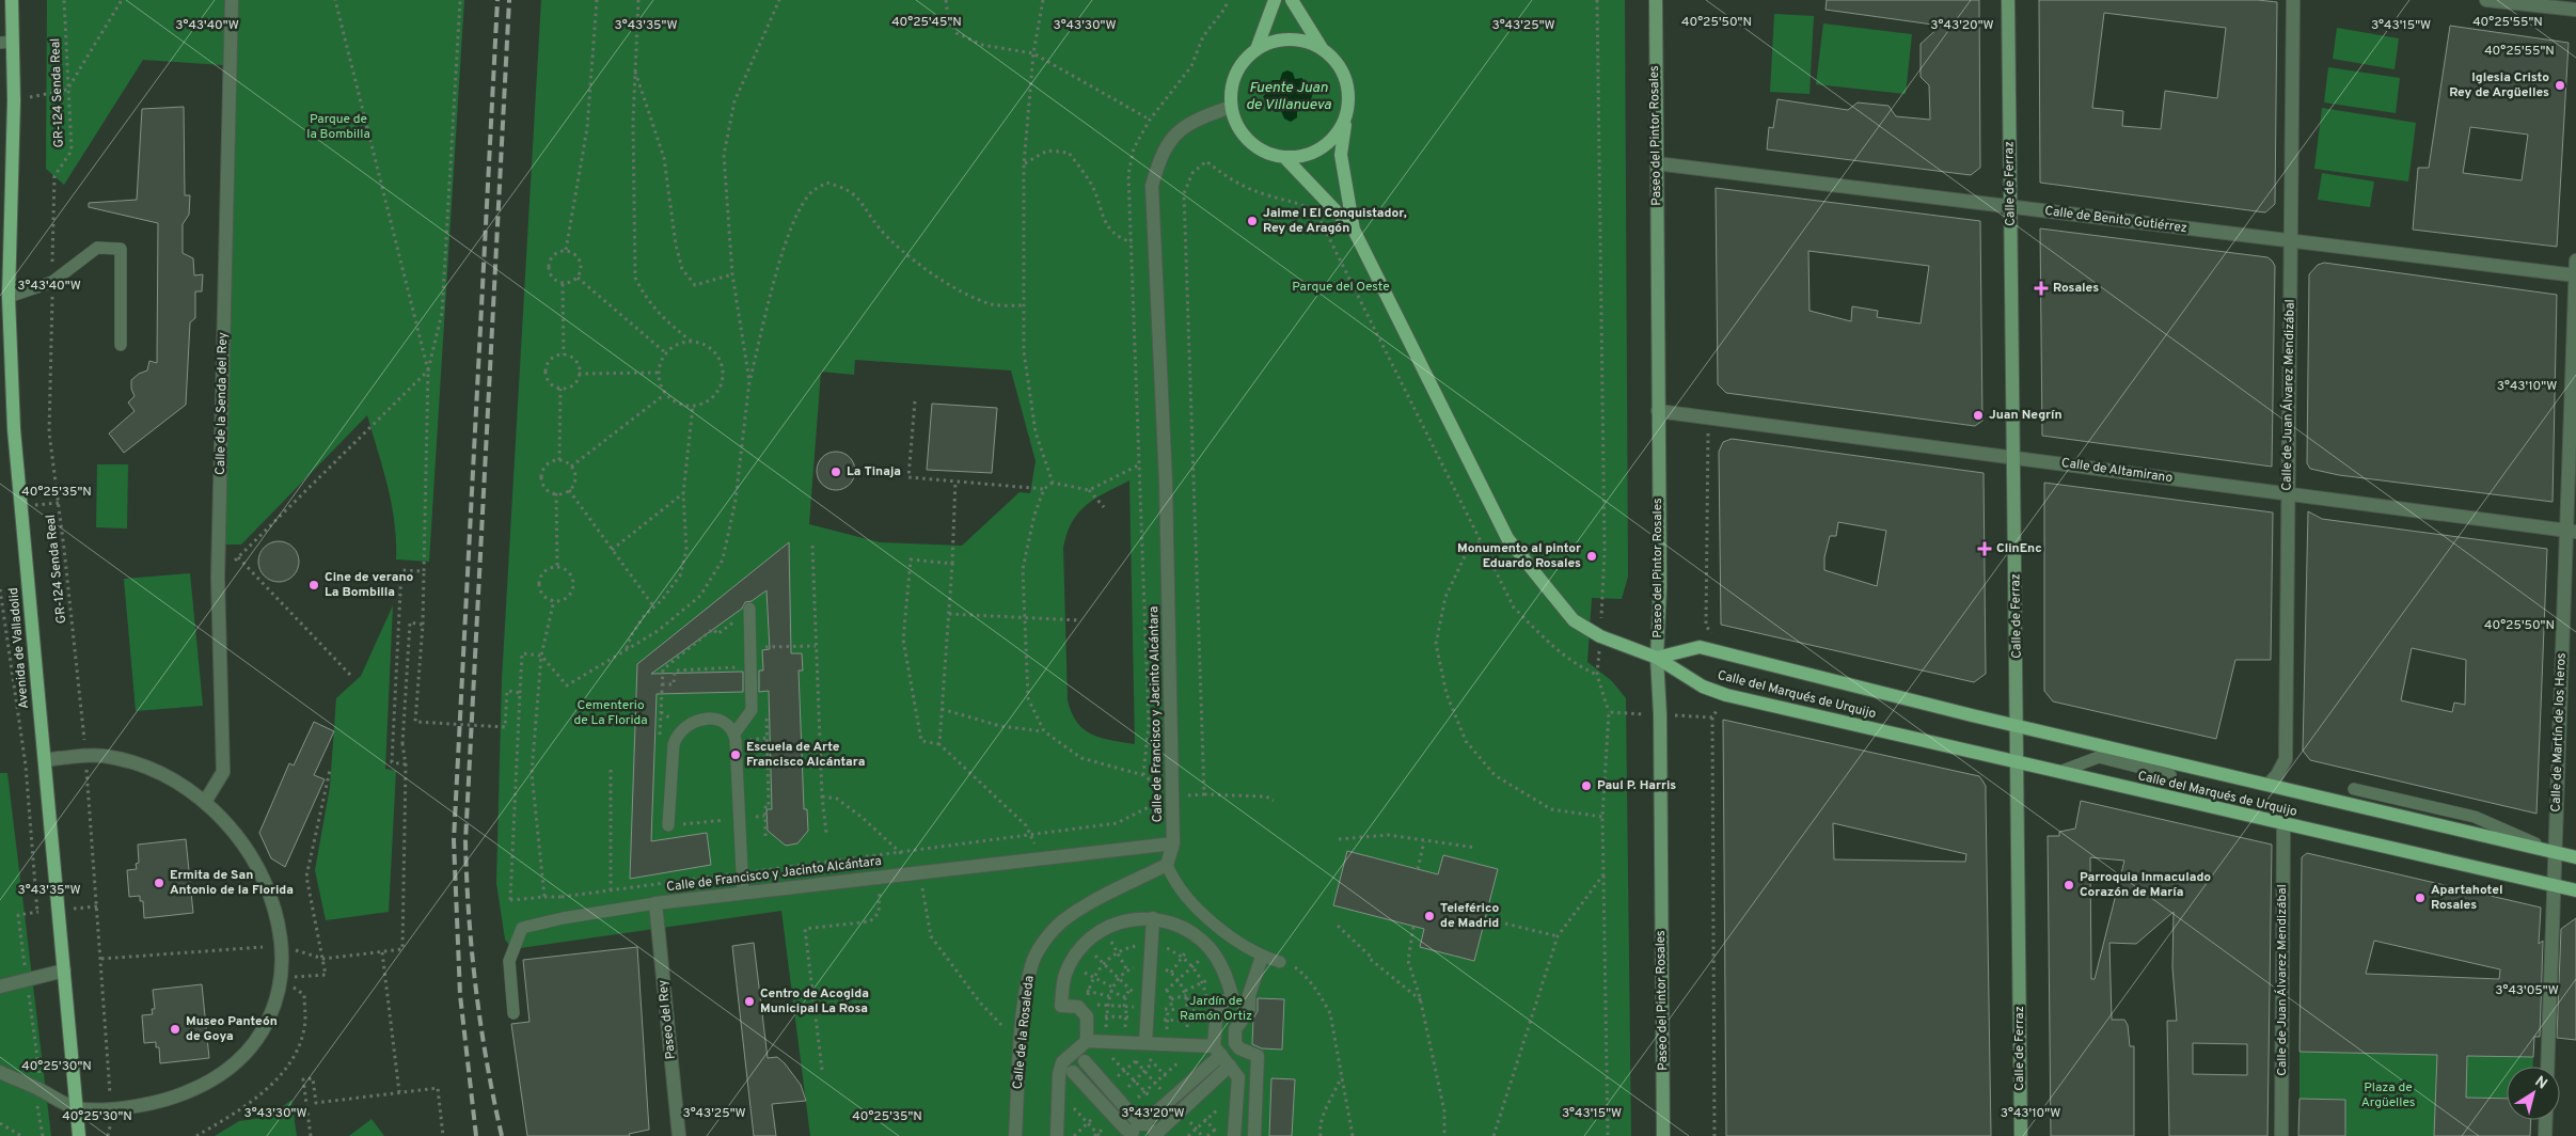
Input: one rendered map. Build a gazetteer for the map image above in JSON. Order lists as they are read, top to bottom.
{
  "streets": {
    "main road": [
      "Paseo del Pintor Rosales",
      "Calle de Ferraz",
      "Avenida de Valladolid",
      "Calle del Marqués de Urquijo"
    ],
    "street": [
      "Calle de Benito Gutiérrez",
      "Calle de Juan Álvarez Mendizábal",
      "Calle de la Senda del Rey",
      "Calle de Altamirano",
      "Calle de Francisco y Jacinto Alcántara",
      "Calle de Martín de los Heros",
      "Paseo del Rey",
      "Calle de la Rosaleda"
    ],
    "path": ["GR-124 Senda Real"]
  },
  "crossings": [
    ["Paseo del Pintor Rosales", "Calle de Benito Gutiérrez"],
    ["Paseo del Pintor Rosales", "Calle de Altamirano"],
    ["Paseo del Pintor Rosales", "Calle del Marqués de Urquijo"],
    ["Calle de Ferraz", "Calle de Benito Gutiérrez"],
    ["Calle de Ferraz", "Calle de Altamirano"],
    ["Calle de Ferraz", "Calle del Marqués de Urquijo"],
    ["Calle de Benito Gutiérrez", "Calle de Juan Álvarez Mendizábal"],
    ["Calle de Benito Gutiérrez", "Calle de Martín de los Heros"],
    ["Calle de Juan Álvarez Mendizábal", "Calle de Altamirano"],
    ["Calle de Juan Álvarez Mendizábal", "Calle del Marqués de Urquijo"],
    ["Calle de Altamirano", "Calle de Martín de los Heros"],
    ["Calle del Marqués de Urquijo", "Calle de Martín de los Heros"],
    ["Calle de Francisco y Jacinto Alcántara", "Paseo del Rey"]
  ],
  "water": ["Fuente Juan de Villanueva"],
  "parks": [
    "Parque de la Bombilla",
    "Parque del Oeste",
    "Cementerio de La Florida",
    "Jardín de Ramón Ortiz",
    "Plaza de Argüelles"
  ],
  "places": {
    "other": [
      "Iglesia Cristo Rey de Argüelles",
      "Jaime I El Conquistador, Rey de Aragón",
      "Juan Negrín",
      "La Tinaja",
      "Monumento al pintor Eduardo Rosales",
      "Cine de verano La Bombilla",
      "Escuela de Arte Francisco Alcántara",
      "Paul P. Harris",
      "Ermita de San Antonio de la Florida",
      "Parroquia Inmaculado Corazón de María",
      "Apartahotel Rosales",
      "Teleférico de Madrid",
      "Centro de Acogida Municipal La Rosa",
      "Museo Panteón de Goya"
    ],
    "health": ["Rosales", "ClinEnc"]
  },
  "north": "top right",
  "coordinates": [
    "40°25'45\"N",
    "40°25'50\"N",
    "40°25'55\"N",
    "3°43'35\"W",
    "3°43'30\"W",
    "3°43'25\"W",
    "3°43'20\"W",
    "3°43'15\"W",
    "3°43'40\"W",
    "3°43'10\"W",
    "40°25'35\"N",
    "3°43'05\"W",
    "40°25'30\"N"
  ]
}
